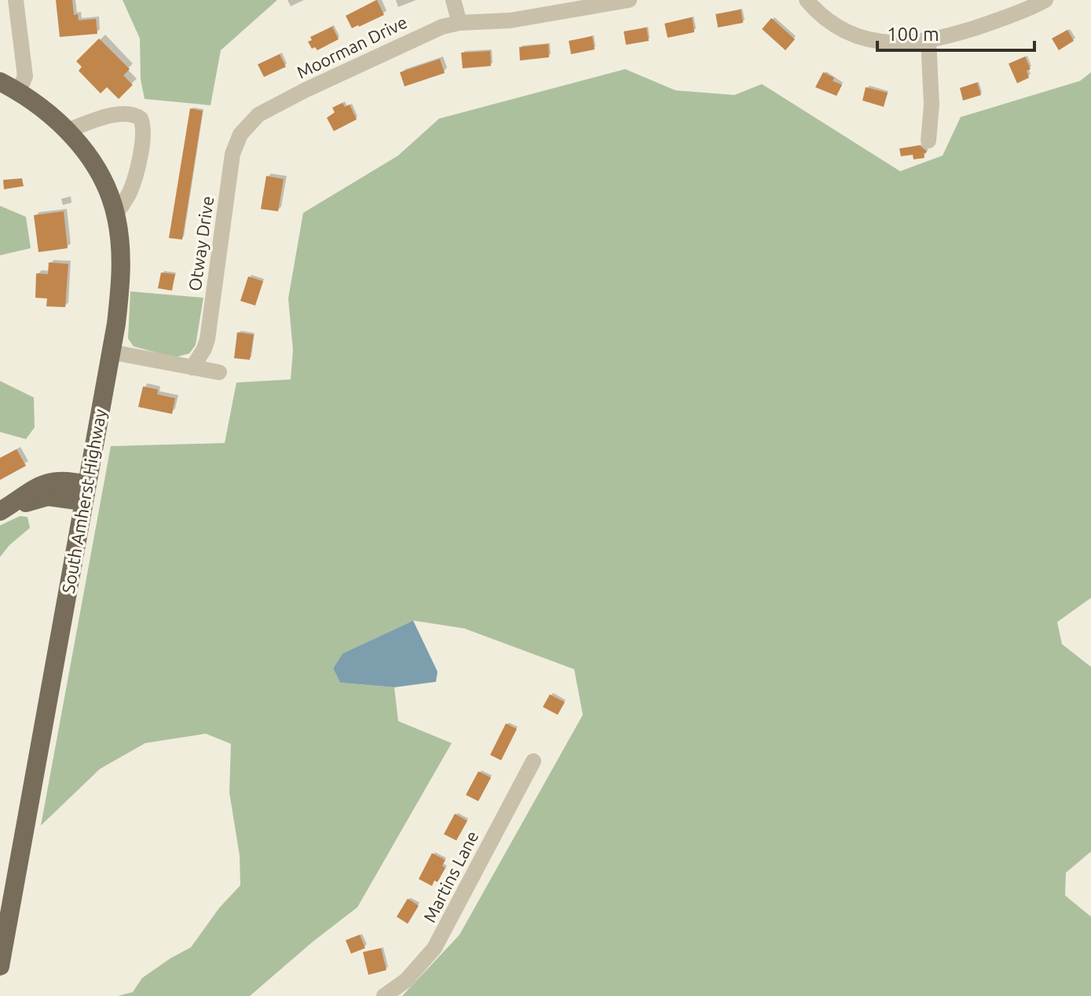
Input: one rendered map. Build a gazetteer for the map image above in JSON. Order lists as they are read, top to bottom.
{
  "streets": {
    "main road": ["South Amherst Highway"],
    "street": ["Moorman Drive", "Otway Drive", "Martins Lane"]
  },
  "crossings": [
    ["Moorman Drive", "Otway Drive"]
  ],
  "scale_bar": "100 m"
}
